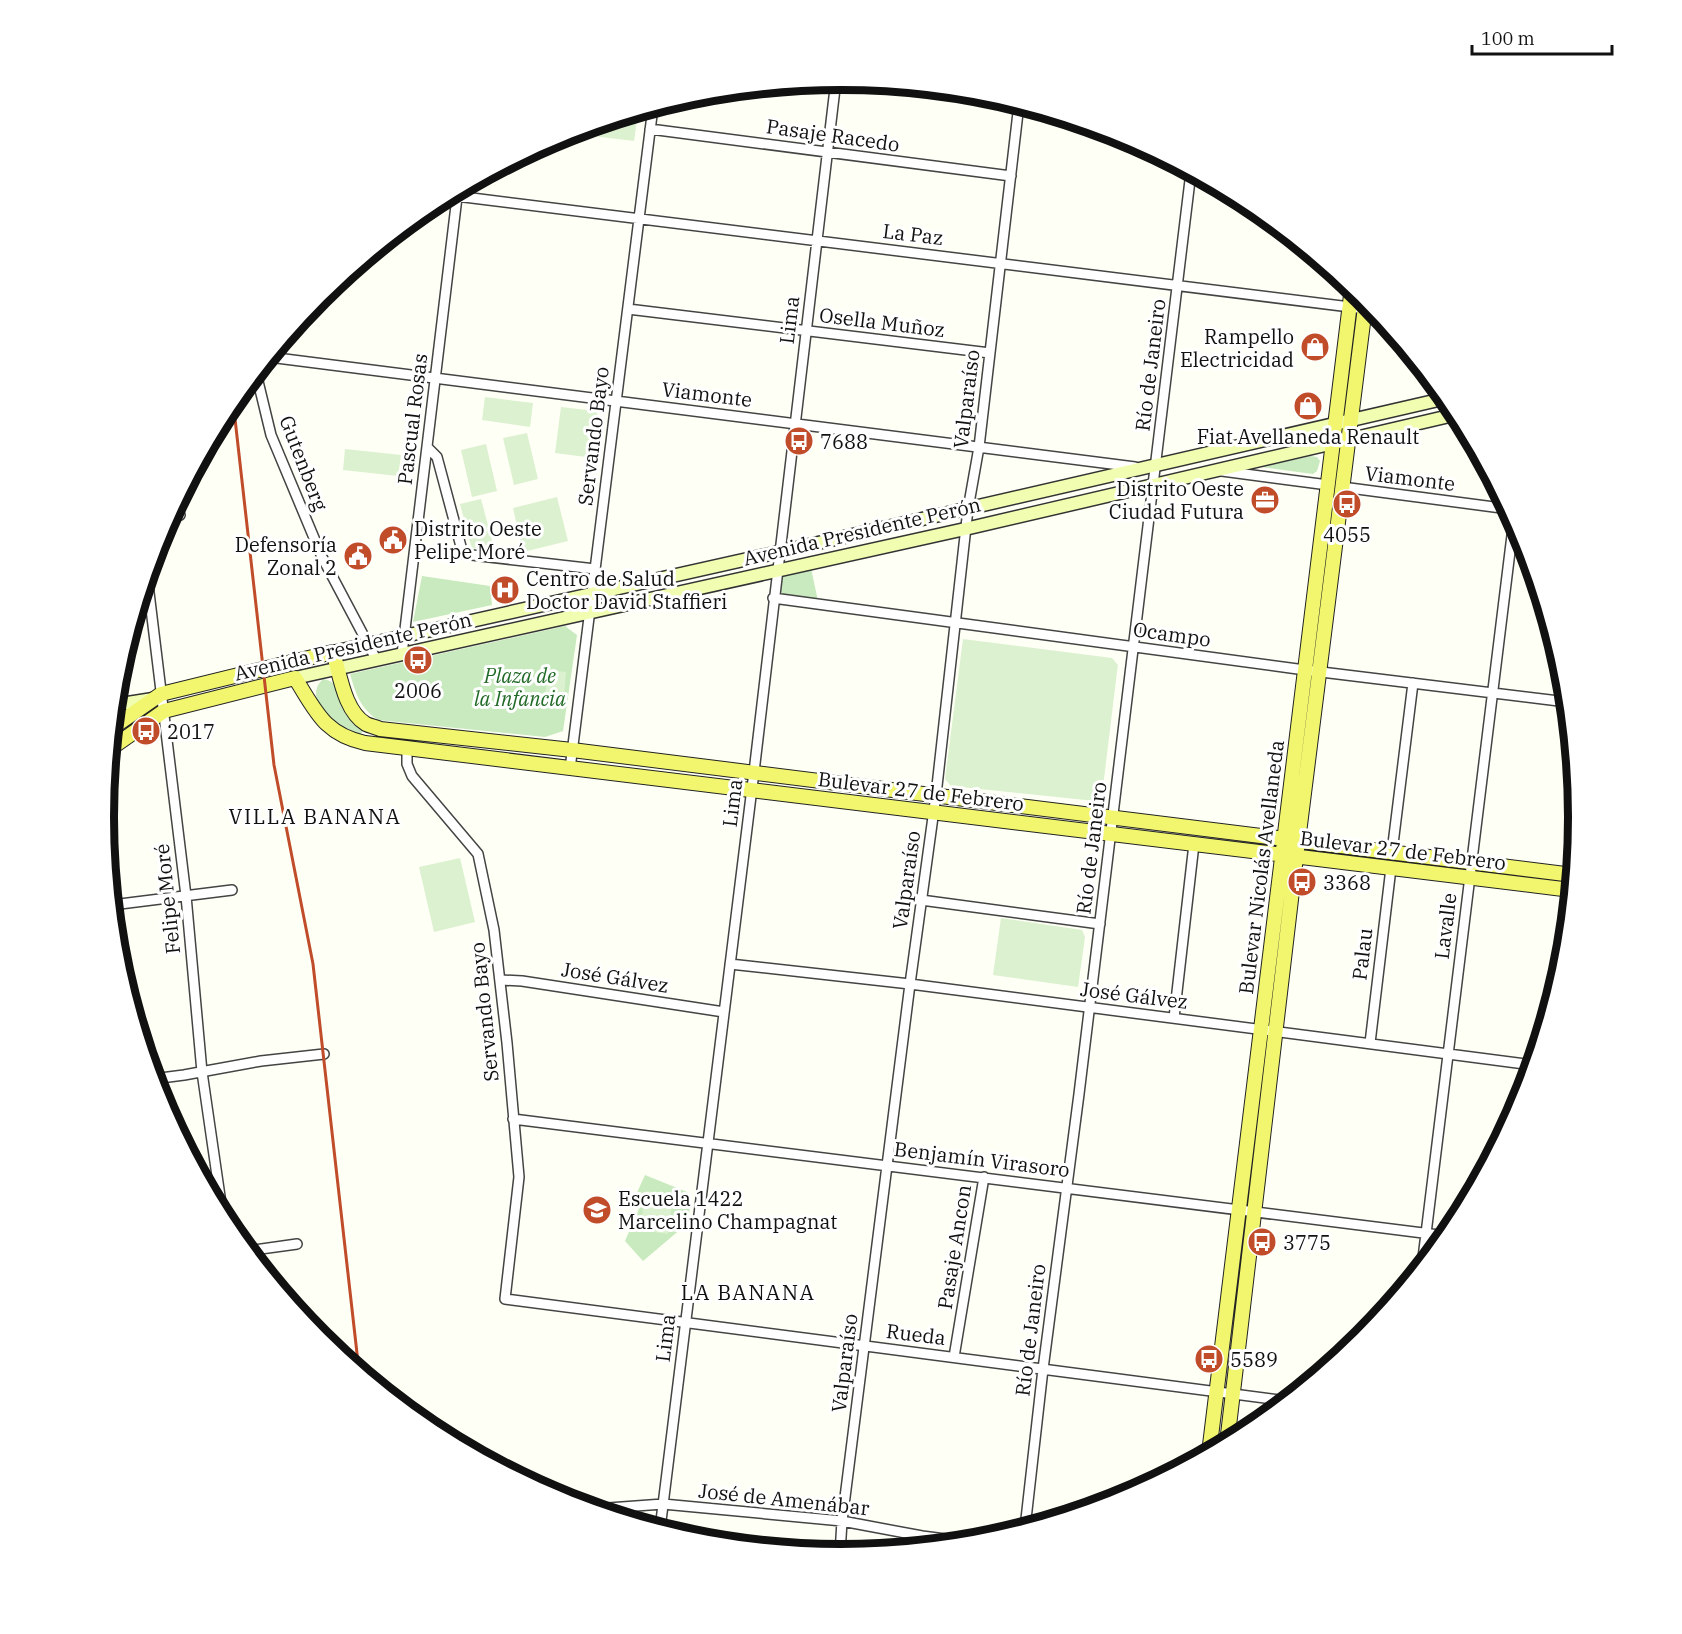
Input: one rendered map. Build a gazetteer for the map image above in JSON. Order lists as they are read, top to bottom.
{
  "streets": {
    "main road": ["Avenida Presidente Perón", "Bulevar 27 de Febrero", "Bulevar Nicolás Avellaneda"],
    "street": [
      "Pasaje Racedo",
      "La Paz",
      "Lima",
      "Osella Muñoz",
      "Río de Janeiro",
      "Viamonte",
      "Valparaíso",
      "Pascual Rosas",
      "Servando Bayo",
      "Gutenberg",
      "Ocampo",
      "Felipe Moré",
      "Lavalle",
      "Palau",
      "José Gálvez",
      "Benjamín Virasoro",
      "Pasaje Ancon",
      "Rueda",
      "José de Amenábar"
    ]
  },
  "crossings": [
    ["Pasaje Racedo", "Lima"],
    ["Pasaje Racedo", "Valparaíso"],
    ["Pasaje Racedo", "Servando Bayo"],
    ["La Paz", "Lima"],
    ["La Paz", "Río de Janeiro"],
    ["La Paz", "Valparaíso"],
    ["La Paz", "Servando Bayo"],
    ["La Paz", "Bulevar Nicolás Avellaneda"],
    ["Lima", "Osella Muñoz"],
    ["Lima", "Viamonte"],
    ["Lima", "Avenida Presidente Perón"],
    ["Lima", "Ocampo"],
    ["Lima", "Bulevar 27 de Febrero"],
    ["Lima", "José Gálvez"],
    ["Lima", "Benjamín Virasoro"],
    ["Lima", "Rueda"],
    ["Lima", "José de Amenábar"],
    ["Osella Muñoz", "Valparaíso"],
    ["Osella Muñoz", "Servando Bayo"],
    ["Río de Janeiro", "Avenida Presidente Perón"],
    ["Río de Janeiro", "Ocampo"],
    ["Río de Janeiro", "Bulevar 27 de Febrero"],
    ["Río de Janeiro", "José Gálvez"],
    ["Río de Janeiro", "Benjamín Virasoro"],
    ["Río de Janeiro", "Rueda"],
    ["Viamonte", "Valparaíso"],
    ["Viamonte", "Pascual Rosas"],
    ["Viamonte", "Servando Bayo"],
    ["Viamonte", "Avenida Presidente Perón"],
    ["Viamonte", "Bulevar Nicolás Avellaneda"],
    ["Valparaíso", "Avenida Presidente Perón"],
    ["Valparaíso", "Ocampo"],
    ["Valparaíso", "Bulevar 27 de Febrero"],
    ["Valparaíso", "José Gálvez"],
    ["Valparaíso", "Benjamín Virasoro"],
    ["Valparaíso", "Rueda"],
    ["Valparaíso", "José de Amenábar"],
    ["Pascual Rosas", "Avenida Presidente Perón"],
    ["Servando Bayo", "Avenida Presidente Perón"],
    ["Servando Bayo", "Bulevar 27 de Febrero"],
    ["Servando Bayo", "José Gálvez"],
    ["Servando Bayo", "Benjamín Virasoro"],
    ["Servando Bayo", "Rueda"],
    ["Gutenberg", "Avenida Presidente Perón"],
    ["Avenida Presidente Perón", "Bulevar 27 de Febrero"],
    ["Avenida Presidente Perón", "Bulevar Nicolás Avellaneda"],
    ["Avenida Presidente Perón", "Felipe Moré"],
    ["Ocampo", "Bulevar Nicolás Avellaneda"],
    ["Ocampo", "Lavalle"],
    ["Bulevar 27 de Febrero", "Bulevar Nicolás Avellaneda"],
    ["Bulevar 27 de Febrero", "Lavalle"],
    ["Bulevar 27 de Febrero", "Palau"],
    ["Bulevar Nicolás Avellaneda", "José Gálvez"],
    ["Bulevar Nicolás Avellaneda", "Benjamín Virasoro"],
    ["Bulevar Nicolás Avellaneda", "Rueda"],
    ["Lavalle", "José Gálvez"],
    ["Lavalle", "Benjamín Virasoro"],
    ["Palau", "José Gálvez"],
    ["Benjamín Virasoro", "Pasaje Ancon"],
    ["Pasaje Ancon", "Rueda"]
  ],
  "districts": ["VILLA BANANA", "LA BANANA"],
  "parks": ["Plaza de la Infancia"],
  "places": {
    "shop": ["Rampello Electricidad", "Fiat Avellaneda Renault"],
    "bus stop": [
      "7688",
      "4055",
      "2006",
      "2017",
      "3368",
      "3775",
      "5589"
    ],
    "office": ["Distrito Oeste Ciudad Futura"],
    "public building": ["Distrito Oeste Pelipe Moré", "Defensoría Zonal 2"],
    "hospital": ["Centro de Salud Doctor David Staffieri"],
    "school or university": ["Escuela 1422 Marcelino Champagnat"]
  },
  "scale_bar": "100 m"
}
